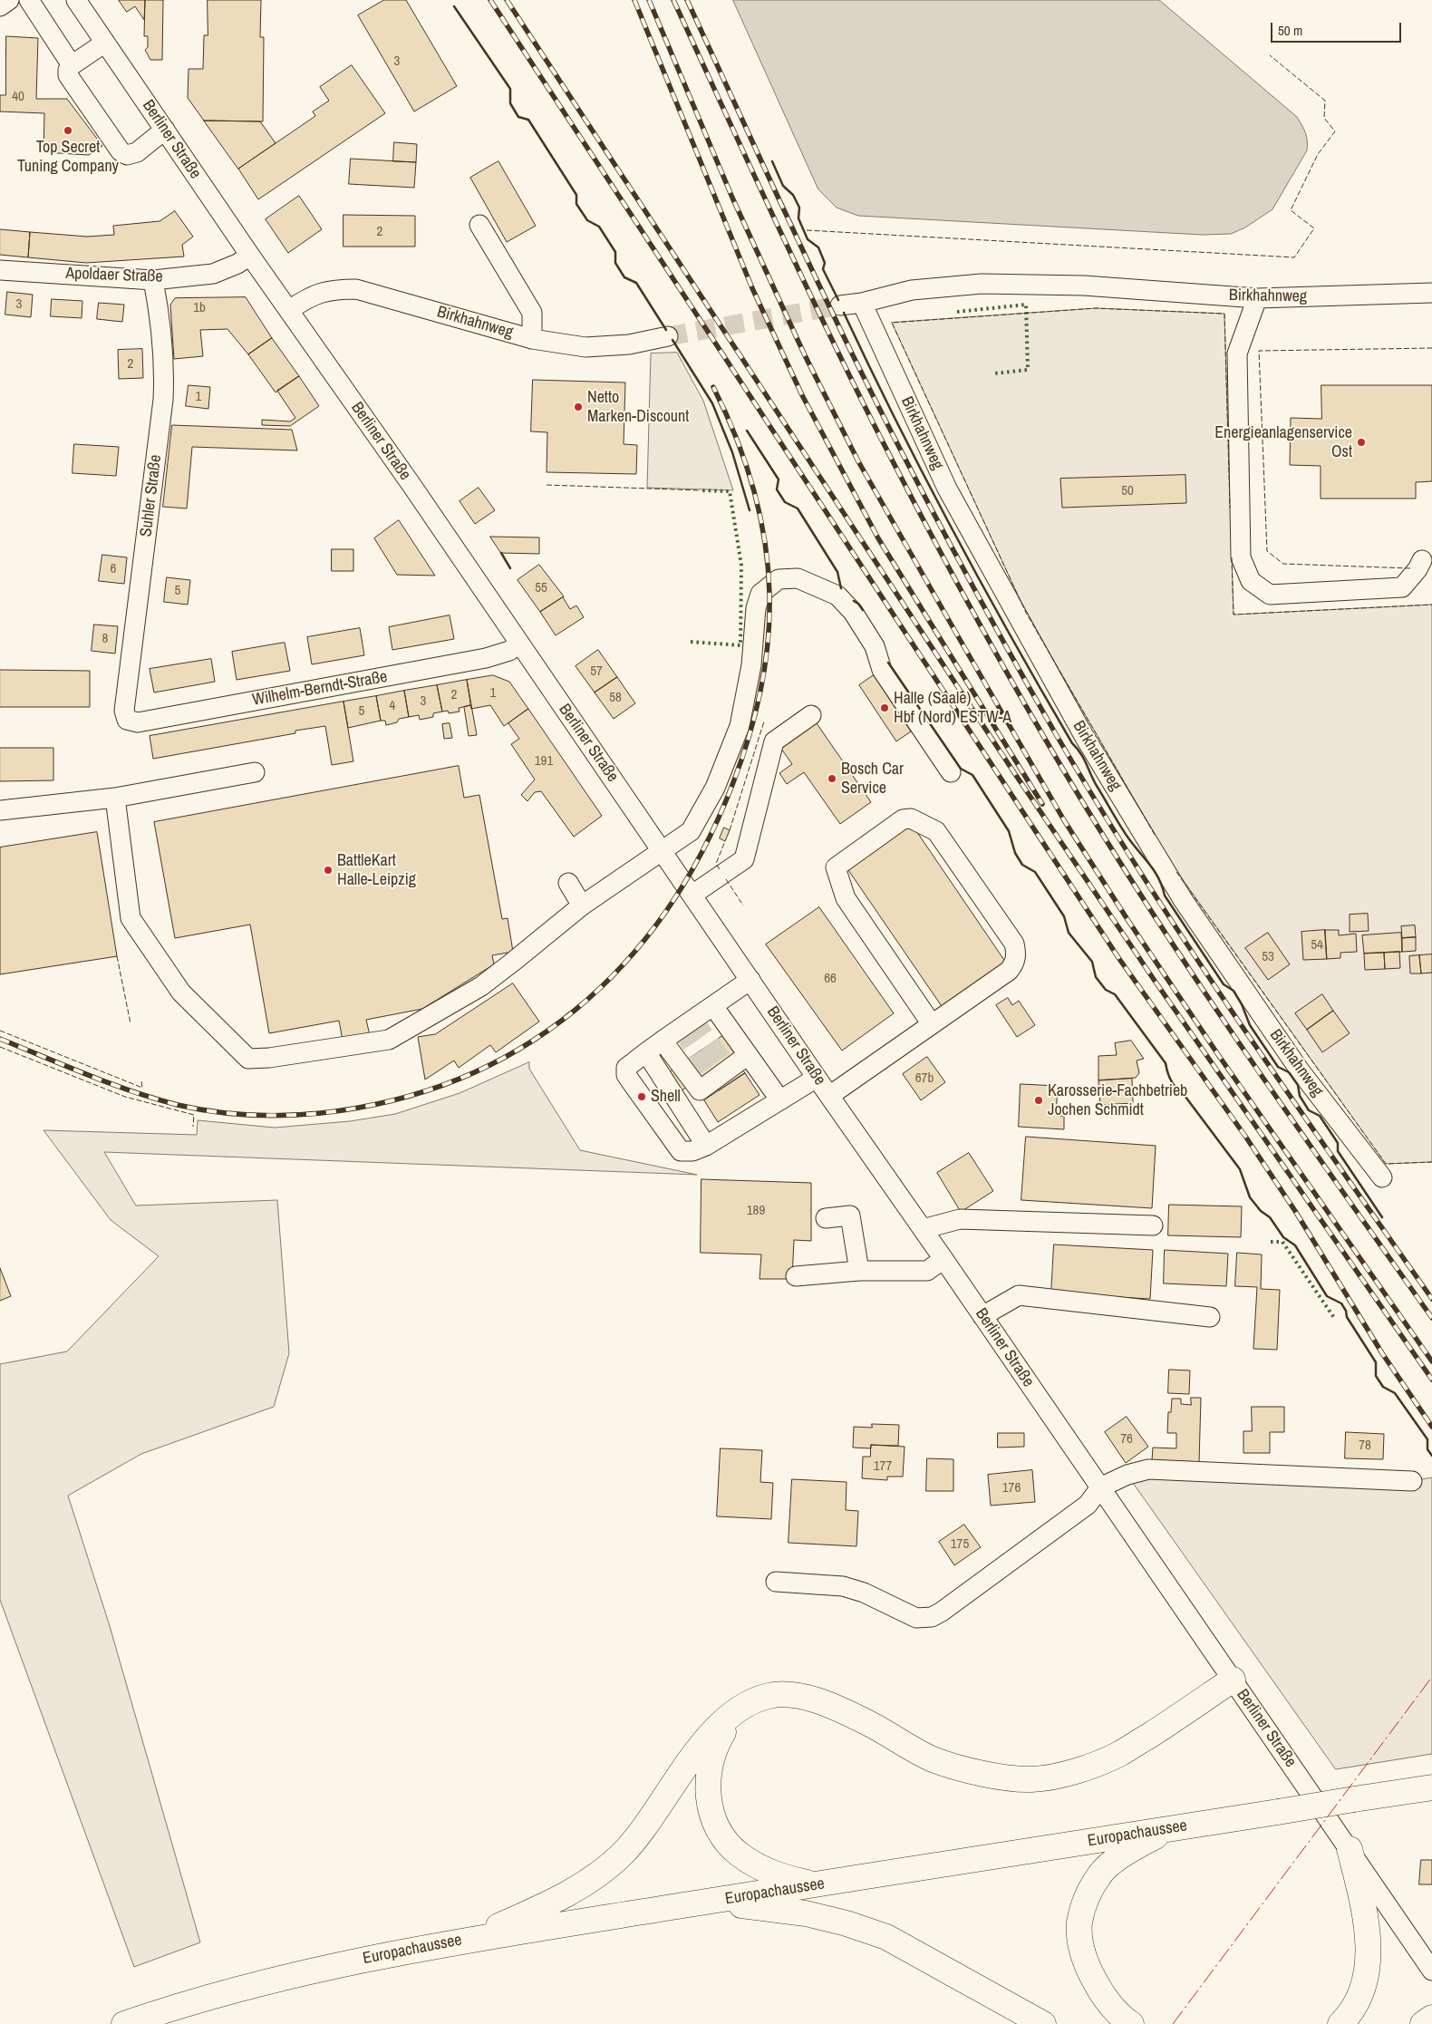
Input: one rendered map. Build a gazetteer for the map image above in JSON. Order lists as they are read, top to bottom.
{
  "streets": {
    "main road": ["Europachaussee"],
    "street": [
      "Berliner Straße",
      "Apoldaer Straße",
      "Birkhahnweg",
      "Suhler Straße",
      "Wilhelm-Berndt-Straße"
    ]
  },
  "crossings": [
    ["Berliner Straße", "Apoldaer Straße"],
    ["Berliner Straße", "Birkhahnweg"],
    ["Berliner Straße", "Wilhelm-Berndt-Straße"],
    ["Apoldaer Straße", "Suhler Straße"],
    ["Suhler Straße", "Wilhelm-Berndt-Straße"]
  ],
  "places": [
    "Top Secret Tuning Company",
    "Netto Marken-Discount",
    "Energieanlagenservice Ost",
    "Halle (Saale) Hbf (Nord) ESTW-A",
    "Bosch Car Service",
    "BattleKart Halle-Leipzig",
    "Shell",
    "Karosserie-Fachbetrieb Jochen Schmidt"
  ],
  "house_numbers": [
    "3",
    "40",
    "2",
    "3",
    "1b",
    "2",
    "1",
    "50",
    "6",
    "55",
    "5",
    "8",
    "57",
    "1",
    "2",
    "58",
    "3",
    "4",
    "5",
    "191",
    "54",
    "53",
    "66",
    "67b",
    "189",
    "76",
    "78",
    "177",
    "176",
    "175"
  ],
  "scale_bar": "50 m"
}
